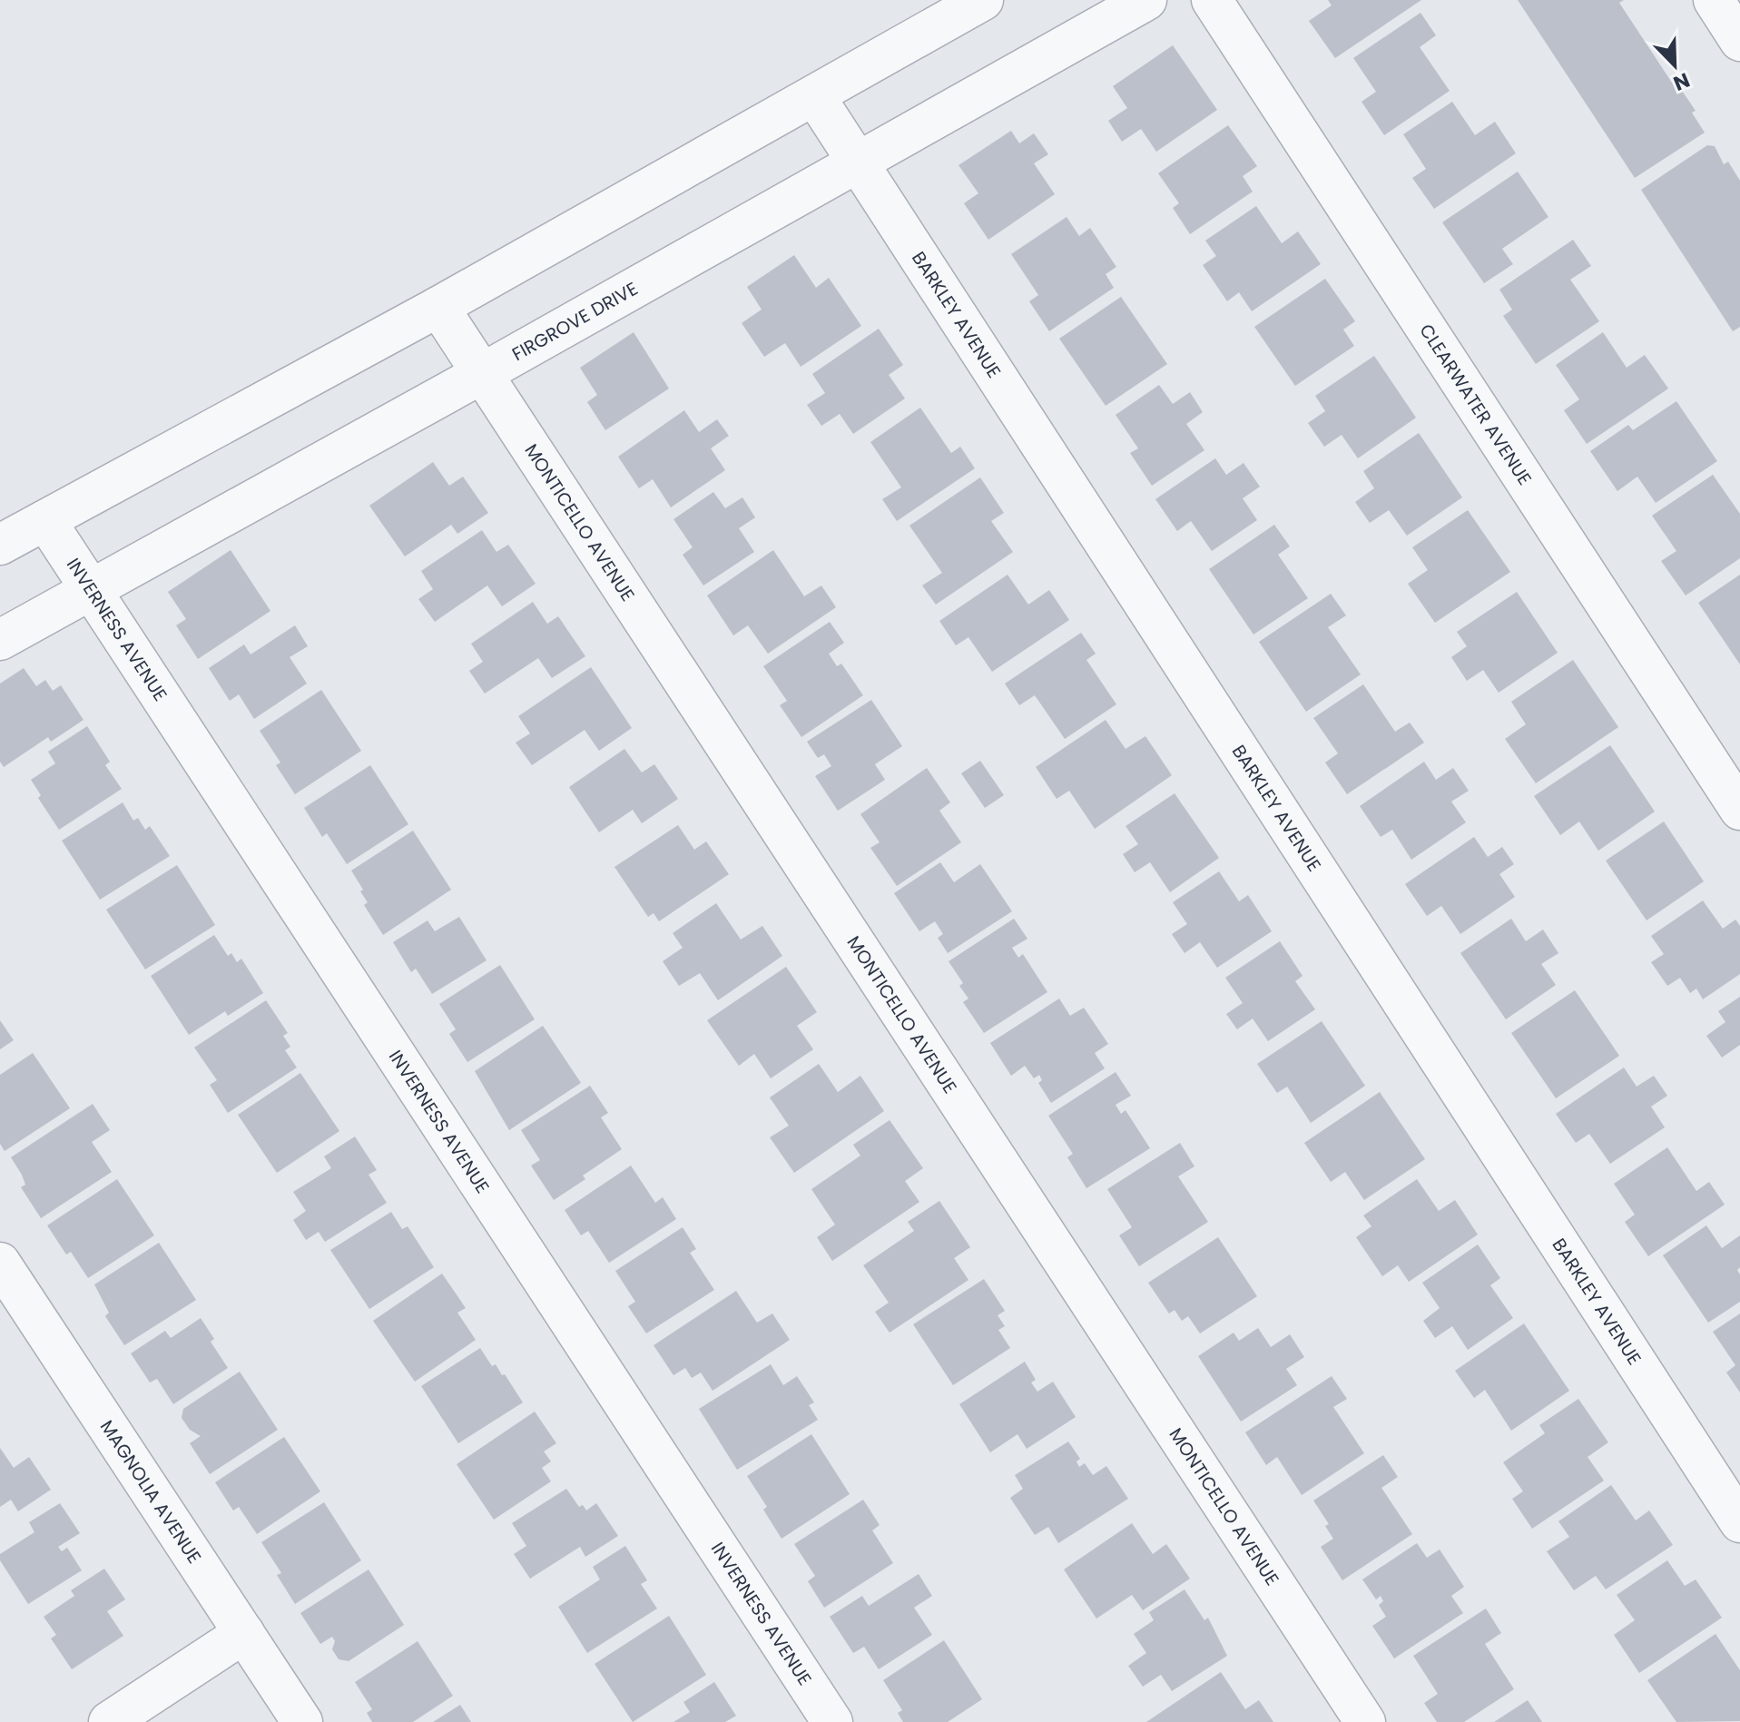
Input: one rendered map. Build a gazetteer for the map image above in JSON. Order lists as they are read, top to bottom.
{
  "streets": {
    "street": [
      "BARKLEY AVENUE",
      "FIRGROVE DRIVE",
      "CLEARWATER AVENUE",
      "MONTICELLO AVENUE",
      "INVERNESS AVENUE",
      "MAGNOLIA AVENUE"
    ]
  },
  "crossings": [
    ["BARKLEY AVENUE", "FIRGROVE DRIVE"],
    ["FIRGROVE DRIVE", "MONTICELLO AVENUE"],
    ["FIRGROVE DRIVE", "INVERNESS AVENUE"]
  ],
  "north": "bottom right"
}
